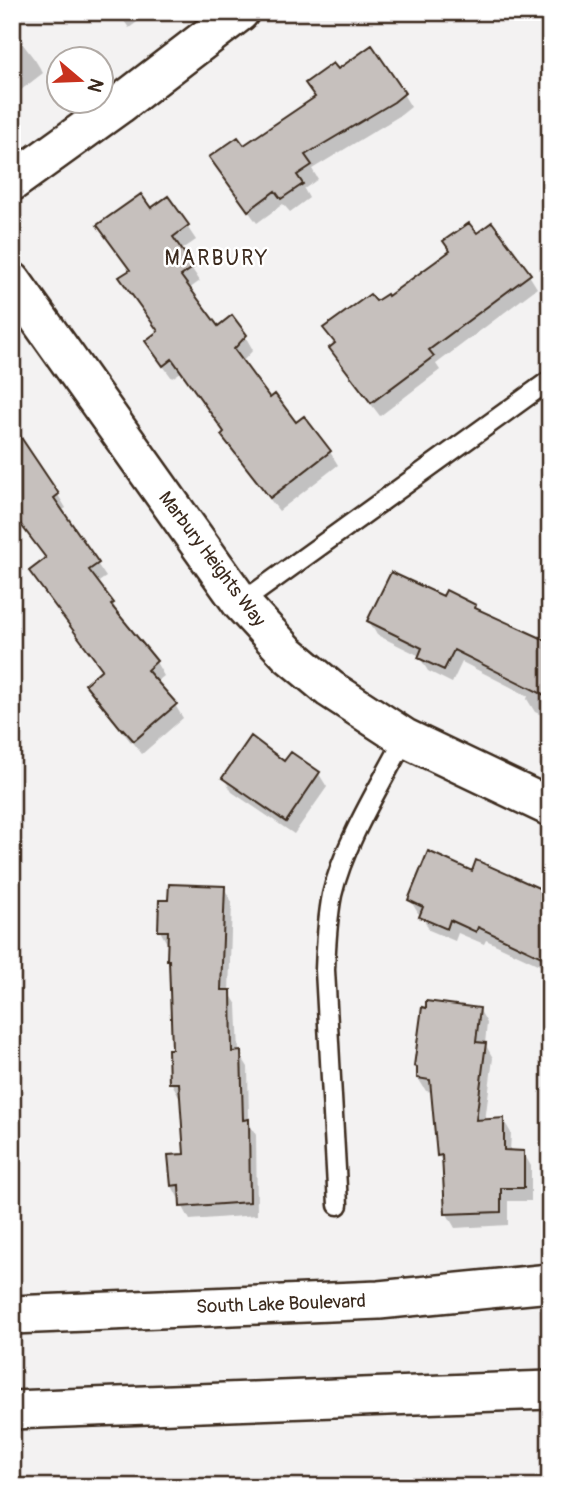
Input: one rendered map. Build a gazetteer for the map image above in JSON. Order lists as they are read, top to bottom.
{
  "streets": {
    "street": ["Marbury Heights Way", "South Lake Boulevard"]
  },
  "districts": ["MARBURY"],
  "north": "right"
}
